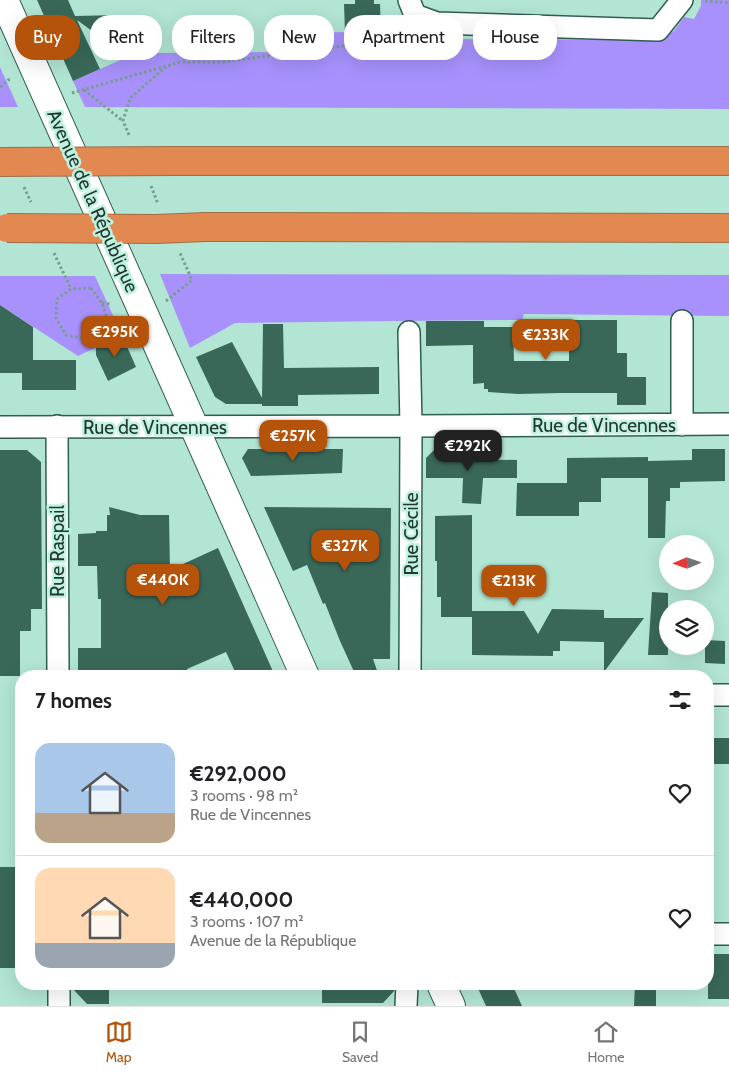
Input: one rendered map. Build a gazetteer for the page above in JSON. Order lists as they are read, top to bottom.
{
  "streets": {
    "main road": ["Avenue de la République"],
    "street": ["Rue de Vincennes", "Rue Cécile", "Rue Raspail"]
  },
  "crossings": [
    ["Avenue de la République", "Rue de Vincennes"],
    ["Rue de Vincennes", "Rue Cécile"],
    ["Rue de Vincennes", "Rue Raspail"]
  ],
  "north": "left",
  "page": {
    "chip": [
      "Buy",
      "Rent",
      "Filters",
      "New",
      "Apartment",
      "House"
    ],
    "price": [
      "€295K",
      "€233K",
      "€257K",
      "€292K",
      "€327K",
      "€440K",
      "€213K"
    ],
    "heading": "7 homes",
    "list": [
      {
        "name": "€292,000",
        "note": "3 rooms · 98 m² · Rue de Vincennes"
      },
      {
        "name": "€440,000",
        "note": "3 rooms · 107 m² · Avenue de la République"
      }
    ],
    "tabs": ["Map", "Saved", "Home"]
  }
}
